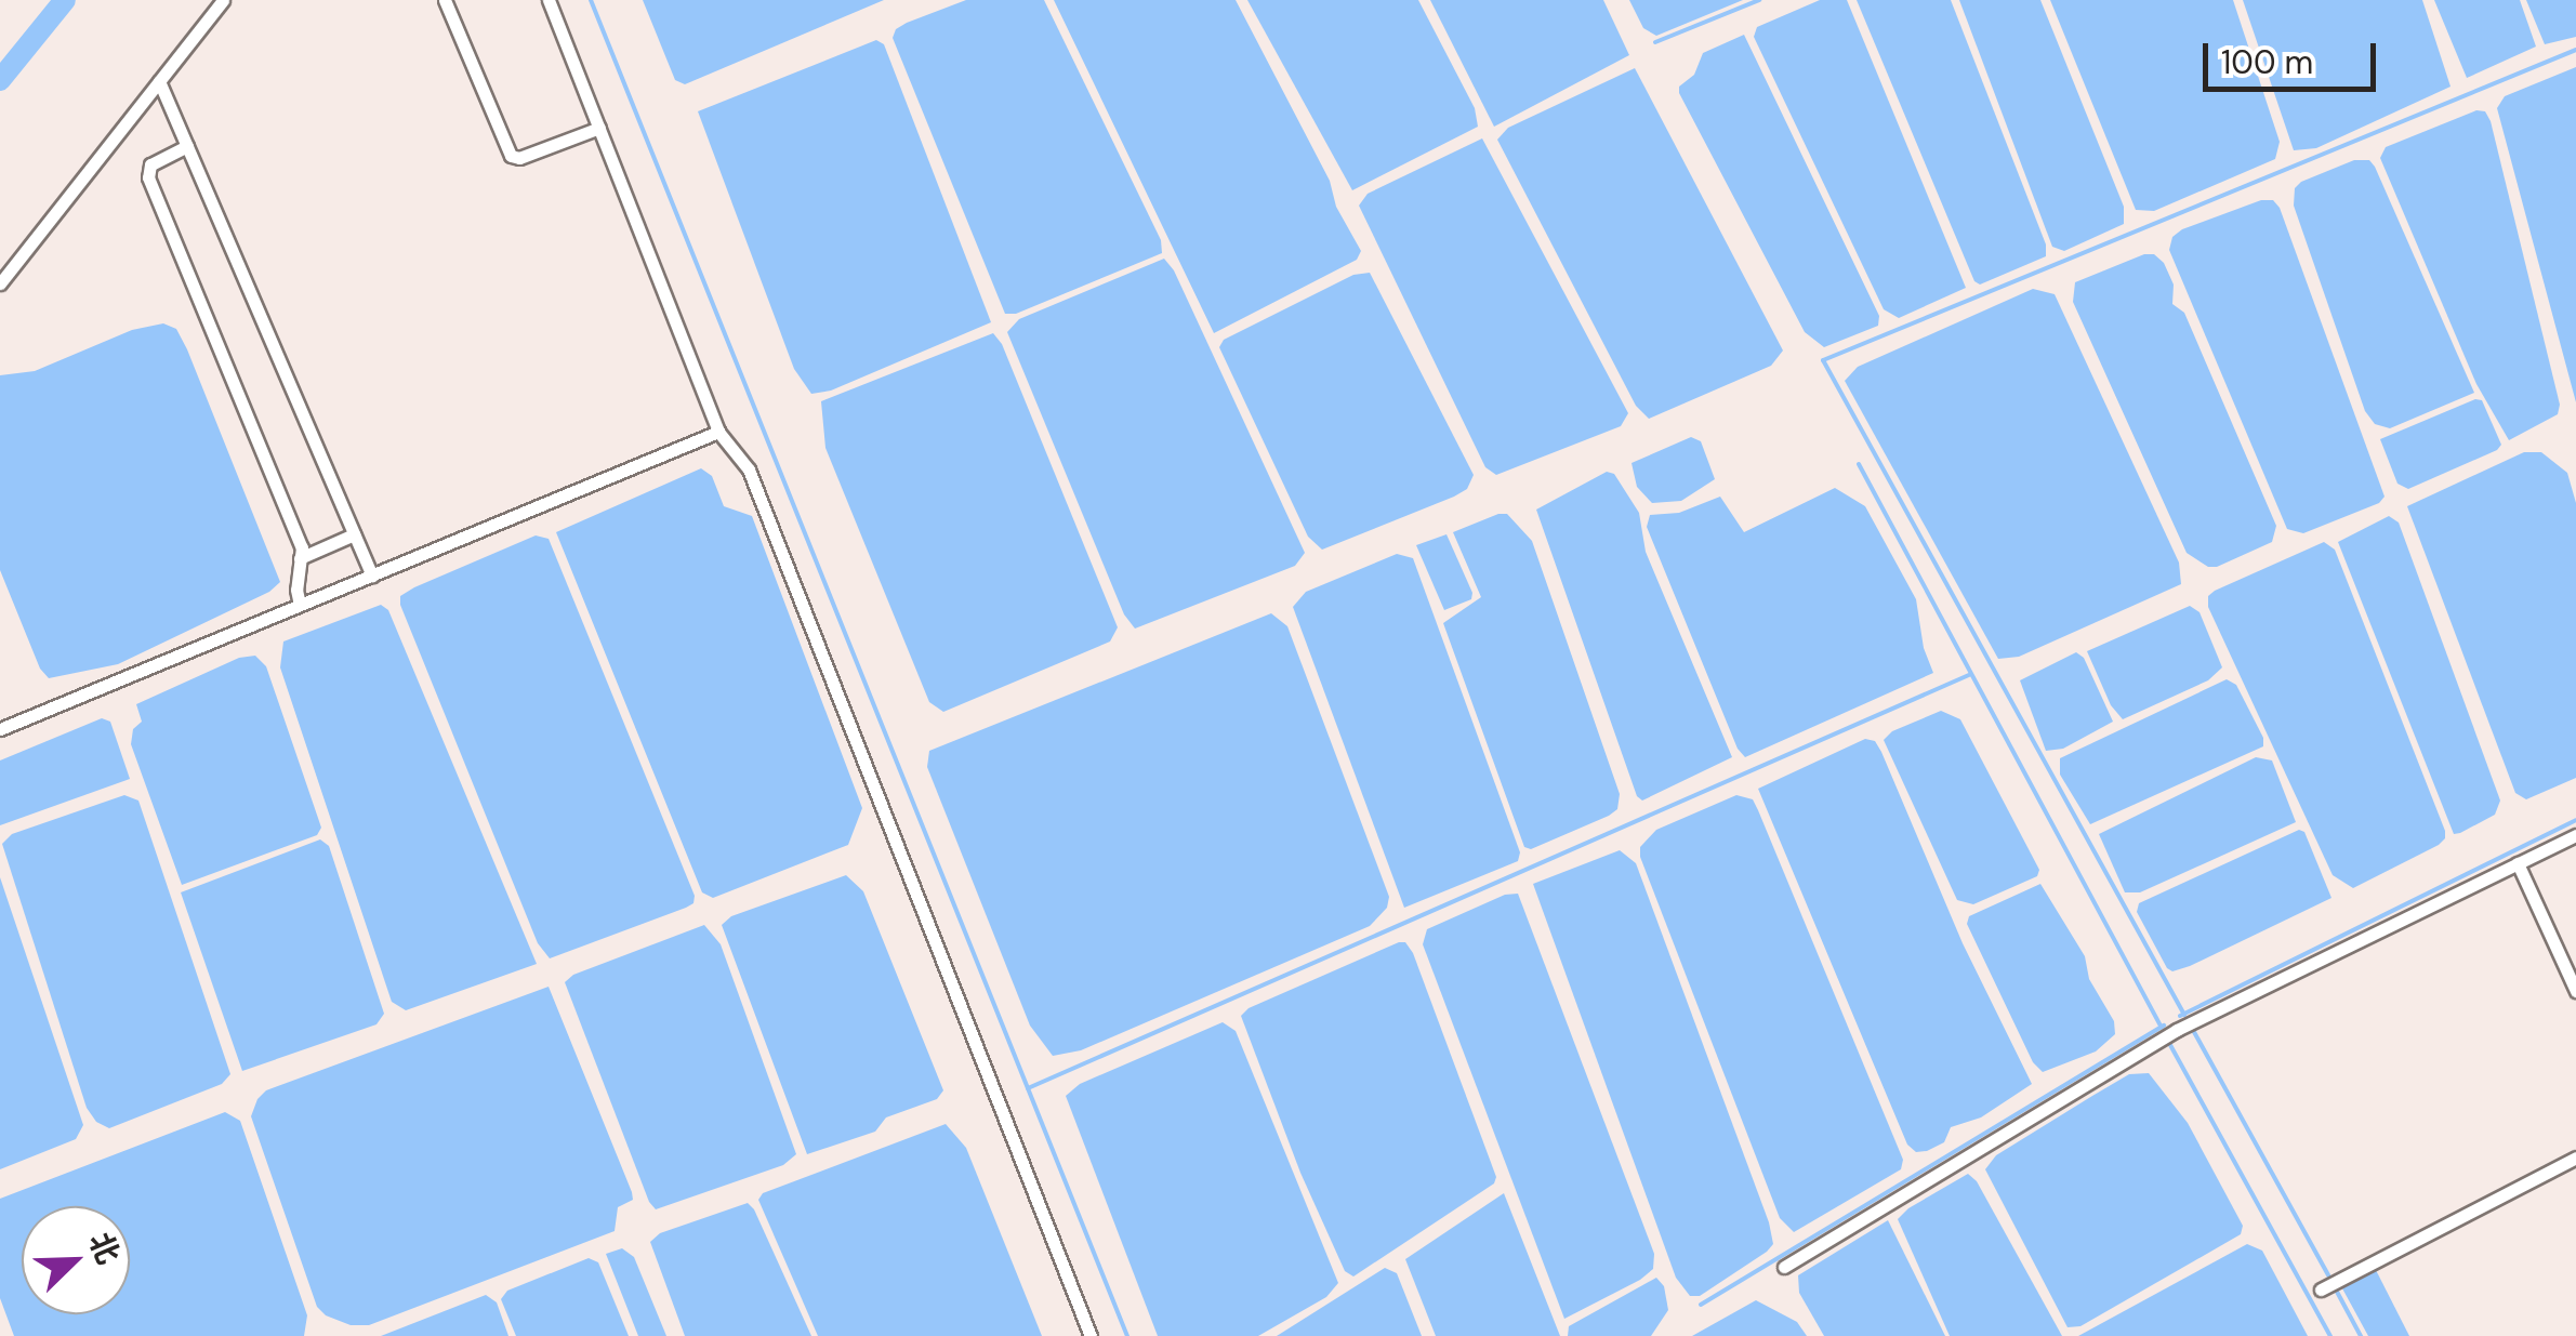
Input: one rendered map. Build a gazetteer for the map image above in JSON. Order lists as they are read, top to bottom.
{
  "scale_bar": "100 m",
  "north": "top right"
}
